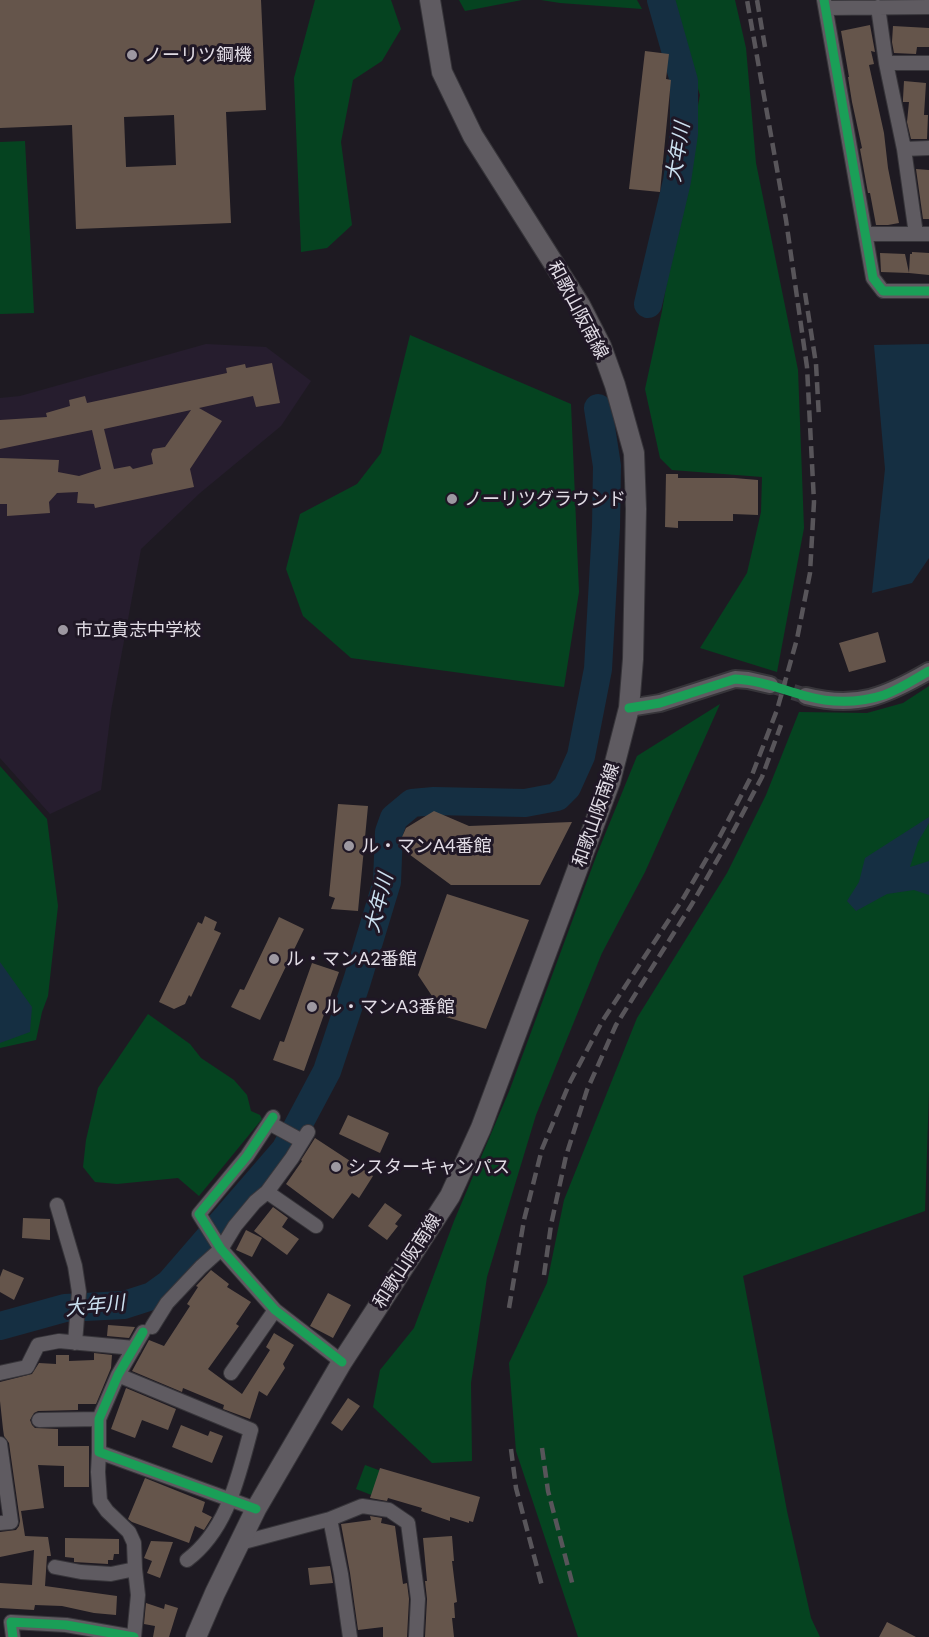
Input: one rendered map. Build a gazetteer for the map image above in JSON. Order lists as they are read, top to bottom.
{
  "streets": {
    "main road": ["和歌山阪南線"]
  },
  "water": ["大年川"],
  "places": [
    "ノーリツ鋼機",
    "ノーリツグラウンド",
    "市立貴志中学校",
    "ル・マンA4番館",
    "ル・マンA2番館",
    "ル・マンA3番館",
    "シスターキャンパス"
  ]
}
